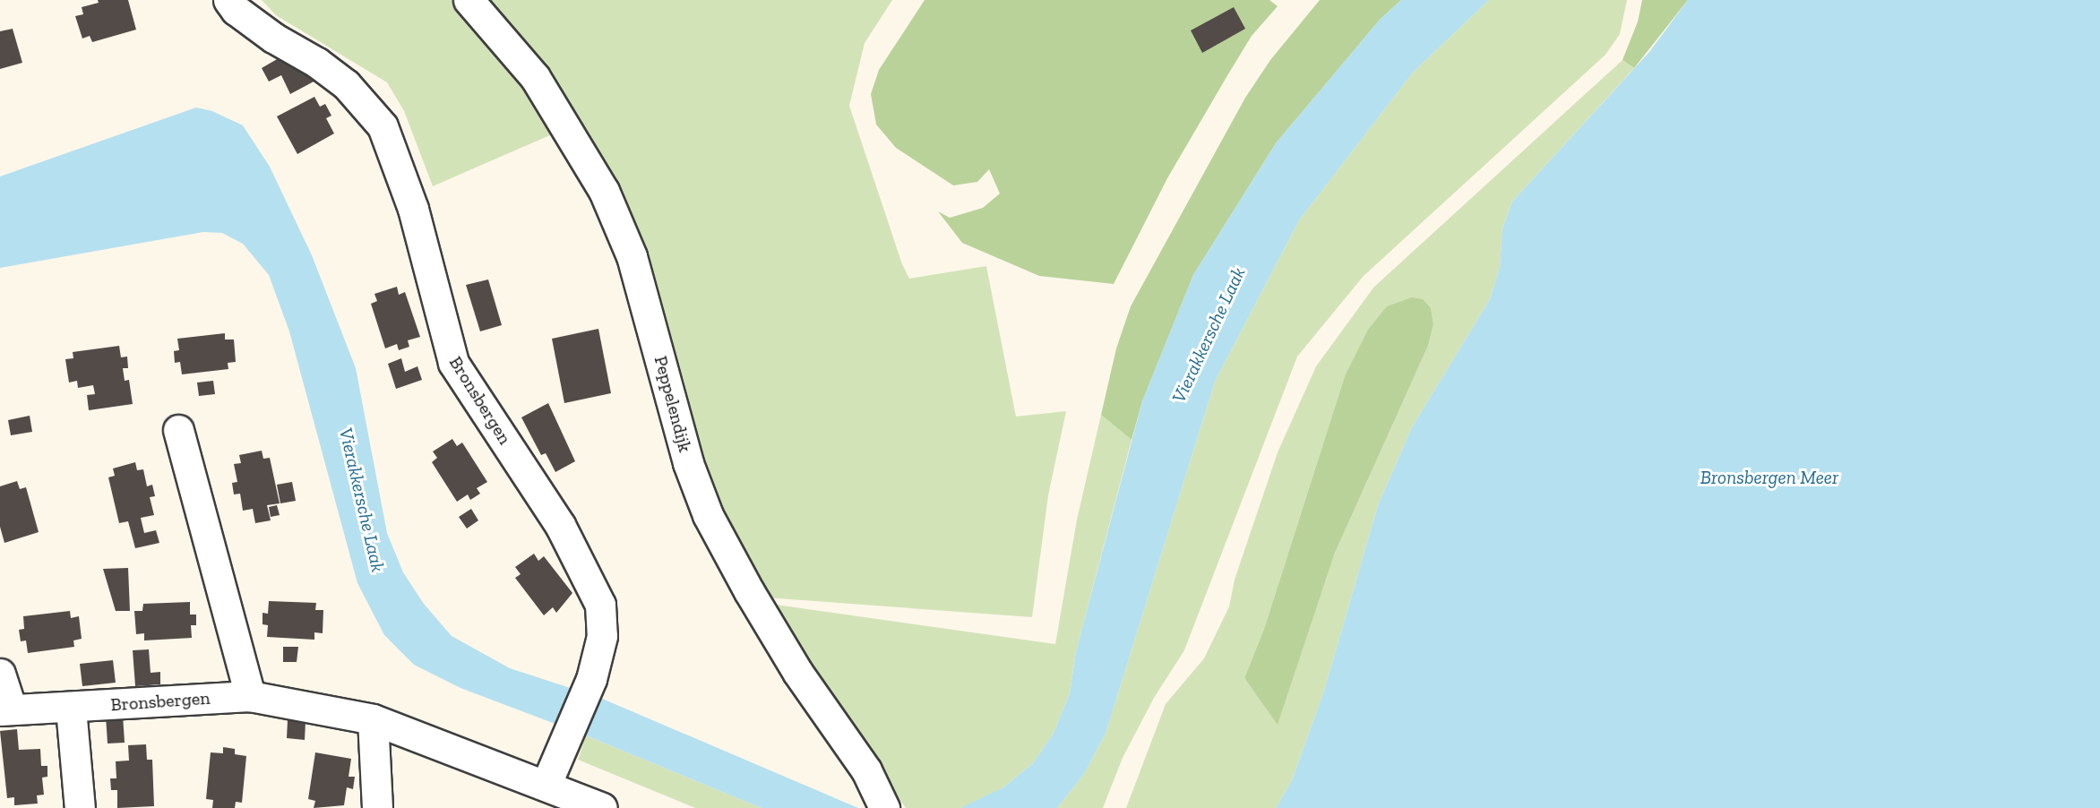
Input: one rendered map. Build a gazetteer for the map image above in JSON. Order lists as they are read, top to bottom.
{
  "streets": {
    "street": ["Bronsbergen", "Peppelendijk"]
  },
  "water": ["Vierakkersche Laak", "Bronsbergen Meer"]
}
